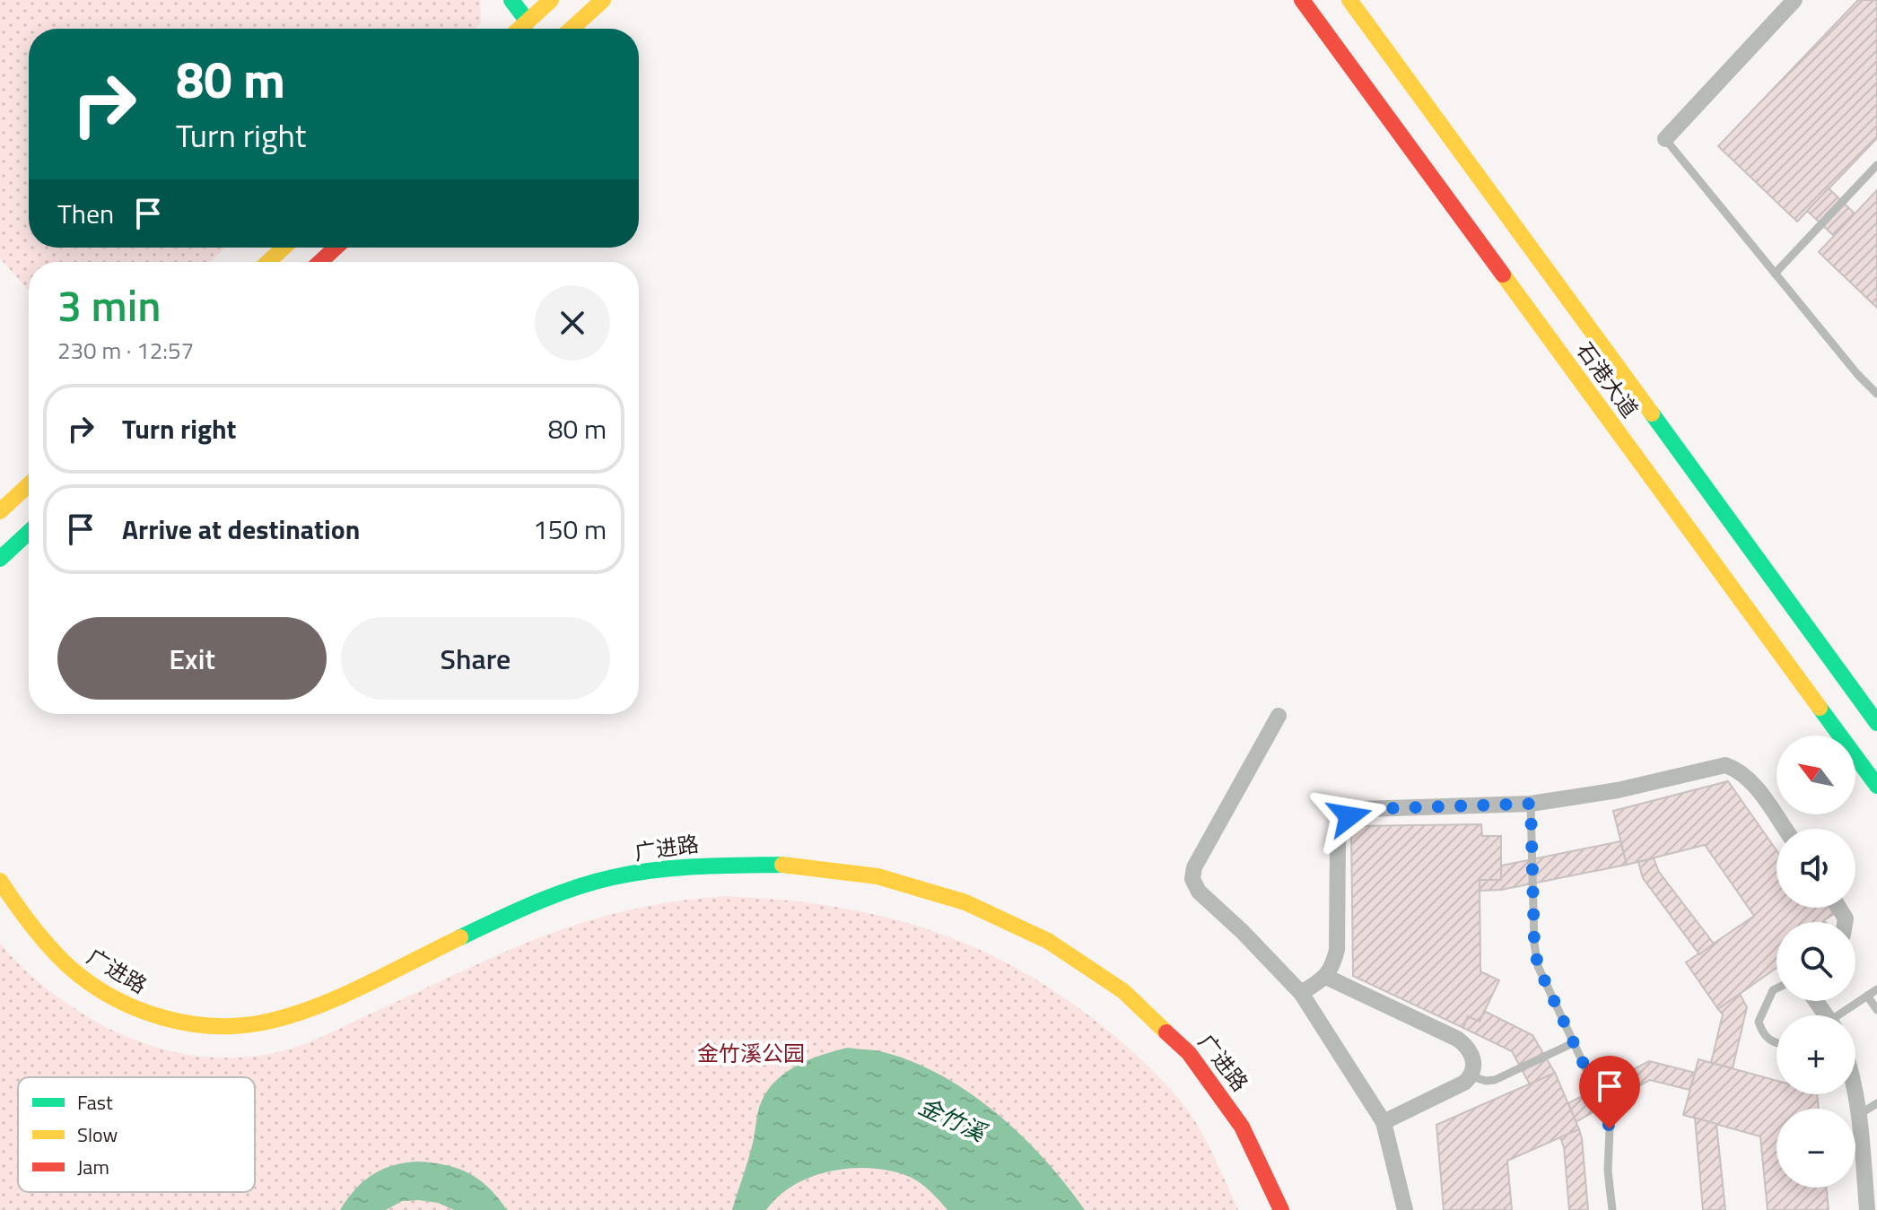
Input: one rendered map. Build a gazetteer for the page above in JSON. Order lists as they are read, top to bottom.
{
  "streets": {
    "main road": ["石港大道", "广进路"]
  },
  "water": ["金竹溪"],
  "parks": ["金竹溪公园"],
  "legend": ["Fast", "Slow", "Jam"],
  "north": "top left",
  "page": {
    "turn": ["80 m", "Turn right"],
    "then": "Then",
    "heading": ["3 min", "230 m · 12:57"],
    "list": [
      {
        "name": "Turn right",
        "value": "80 m"
      },
      {
        "name": "Arrive at destination",
        "value": "150 m"
      }
    ],
    "buttons": ["Exit", "Share"],
    "map_buttons": ["+", "−"]
  }
}
